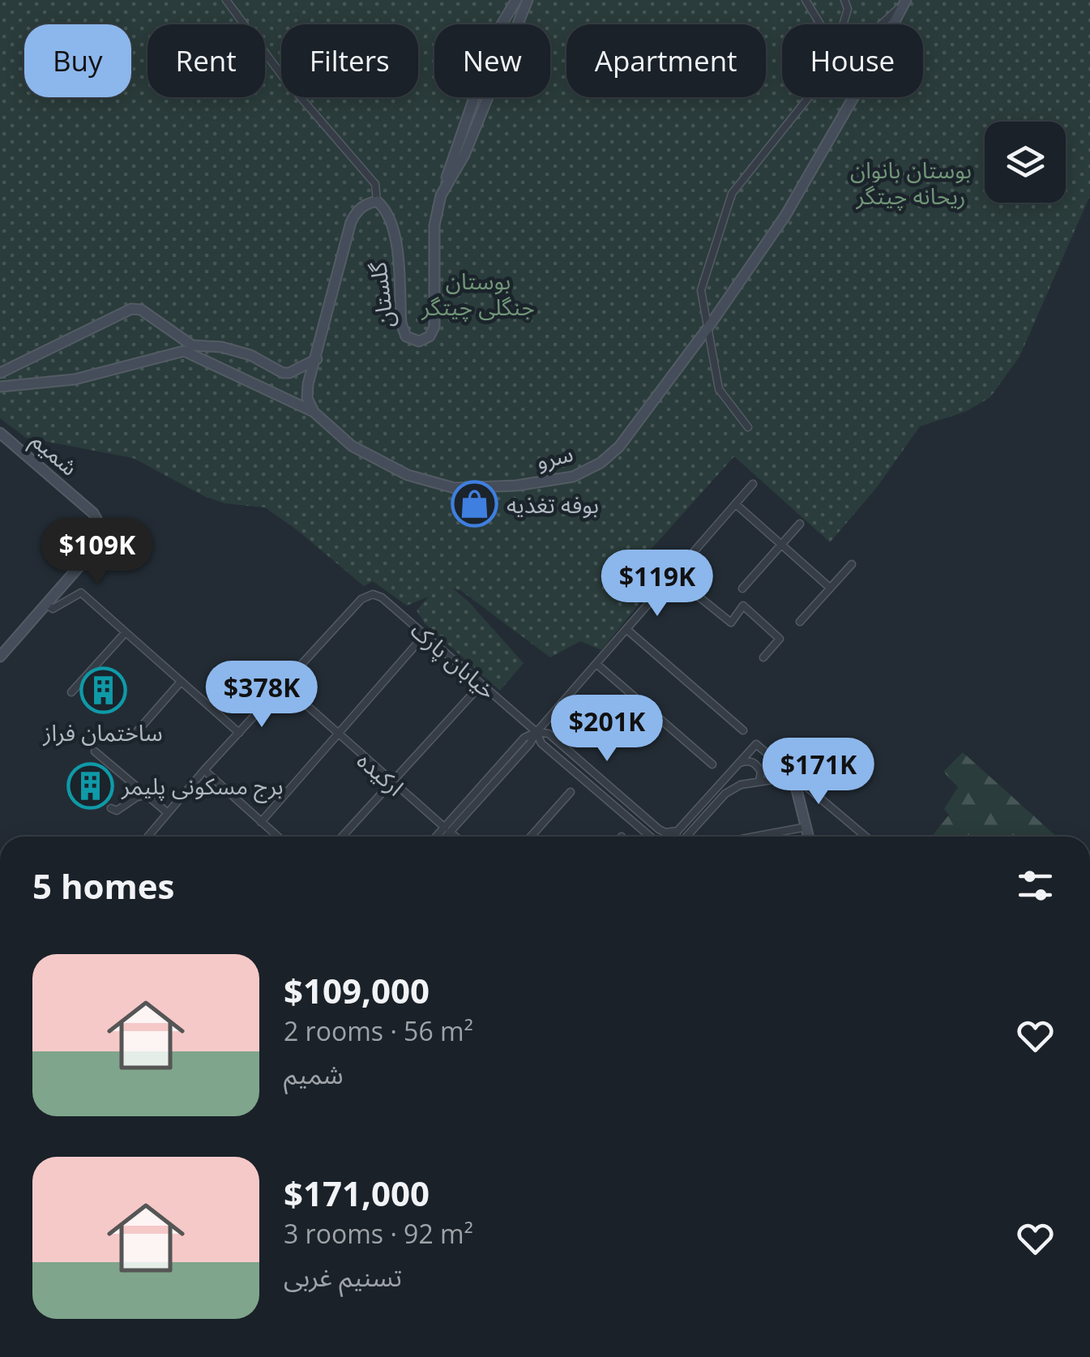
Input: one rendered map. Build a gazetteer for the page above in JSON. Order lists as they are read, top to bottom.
{
  "streets": {
    "street": [
      "گلستان",
      "شمیم",
      "سرو",
      "خیابان پارک",
      "ارکیده"
    ]
  },
  "crossings": [
    ["گلستان", "سرو"],
    ["خیابان پارک", "ارکیده"]
  ],
  "parks": ["بوستان بانوان ریحانه چیتگر", "بوستان جنگلی چیتگر"],
  "places": {
    "shop": ["بوفه تغذیه"],
    "building": ["ساختمان فراز", "برج مسکونی پلیمر"]
  },
  "page": {
    "chip": [
      "Buy",
      "Rent",
      "Filters",
      "New",
      "Apartment",
      "House"
    ],
    "price": [
      "$109K",
      "$119K",
      "$378K",
      "$201K",
      "$171K"
    ],
    "heading": "5 homes",
    "list": [
      {
        "name": "$109,000",
        "note": "2 rooms · 56 m² · شمیم"
      },
      {
        "name": "$171,000",
        "note": "3 rooms · 92 m² · تسنیم غربی"
      }
    ]
  }
}
